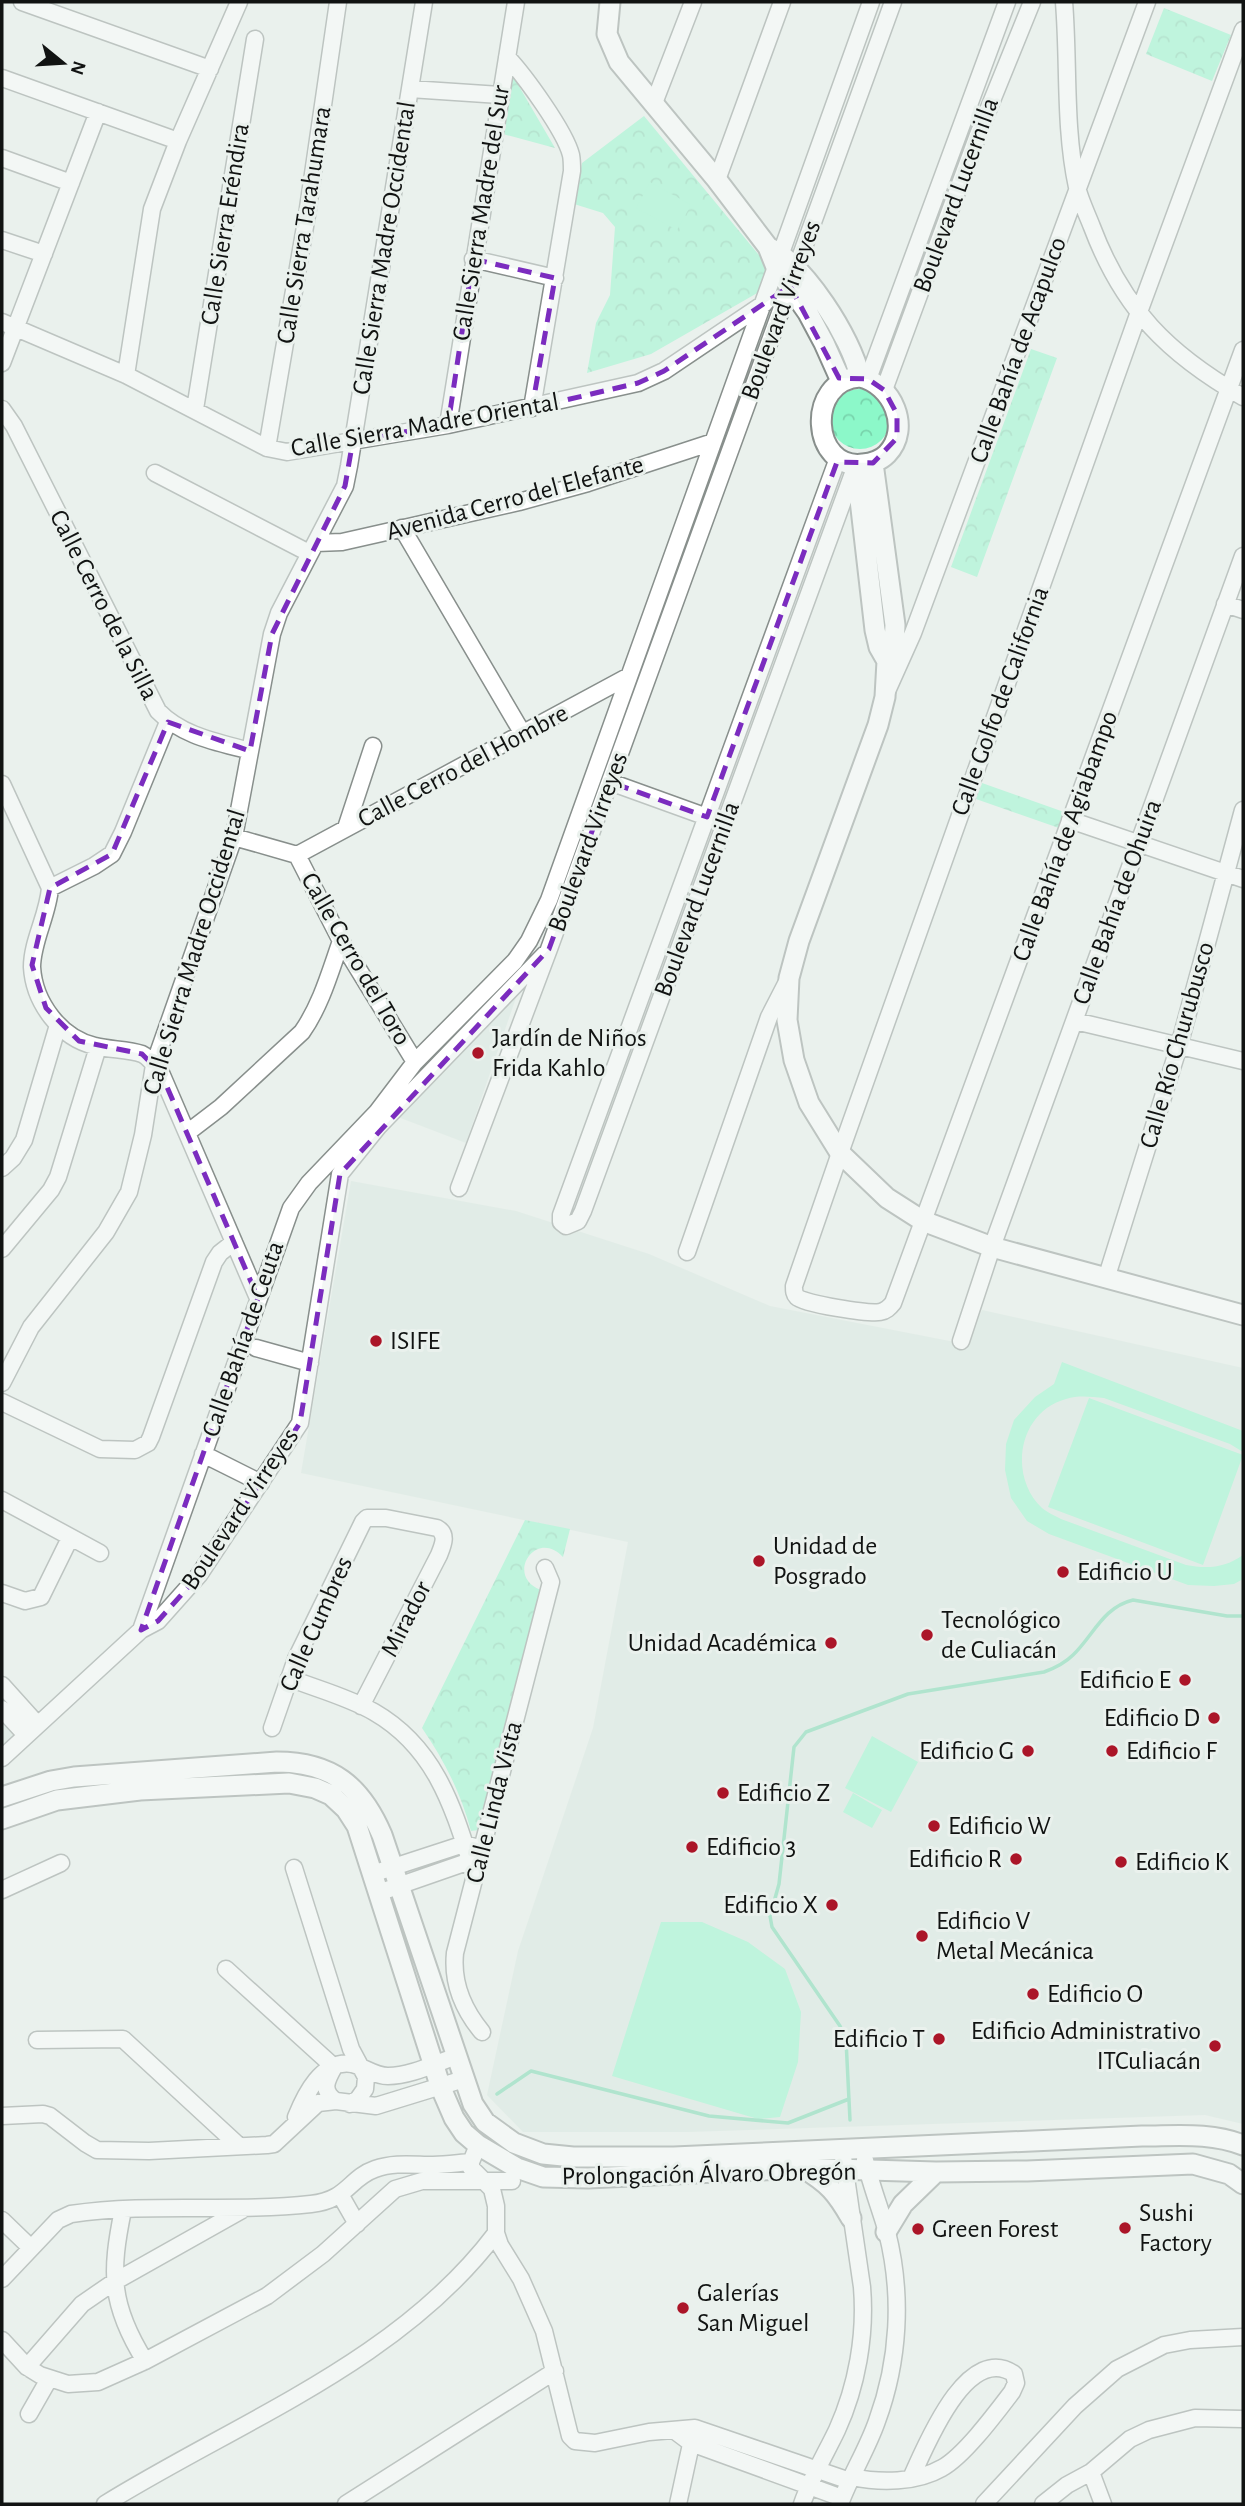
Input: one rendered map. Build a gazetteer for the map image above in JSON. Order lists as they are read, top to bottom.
{
  "streets": {
    "main road": ["Prolongación Álvaro Obregón"],
    "street": [
      "Boulevard Lucernilla",
      "Calle Sierra Madre del Sur",
      "Calle Sierra Eréndira",
      "Calle Sierra Tarahumara",
      "Calle Sierra Madre Occidental",
      "Boulevard Virreyes",
      "Calle Bahía de Acapulco",
      "Calle Sierra Madre Oriental",
      "Avenida Cerro del Elefante",
      "Calle Cerro de la Silla",
      "Calle Golfo de California",
      "Calle Cerro del Hombre",
      "Calle Bahía de Agiabampo",
      "Calle Bahía de Ohuira",
      "Calle Cerro del Toro",
      "Calle Río Churubusco",
      "Calle Bahía de Ceuta",
      "Mirador",
      "Calle Cumbres",
      "Calle Linda Vista"
    ]
  },
  "crossings": [
    ["Calle Sierra Madre del Sur", "Calle Sierra Madre Oriental"],
    ["Calle Sierra Eréndira", "Calle Sierra Madre Oriental"],
    ["Calle Sierra Tarahumara", "Calle Sierra Madre Oriental"],
    ["Calle Sierra Madre Occidental", "Calle Sierra Madre Oriental"],
    ["Calle Sierra Madre Occidental", "Avenida Cerro del Elefante"],
    ["Calle Sierra Madre Occidental", "Calle Cerro de la Silla"],
    ["Boulevard Virreyes", "Calle Sierra Madre Oriental"],
    ["Boulevard Virreyes", "Avenida Cerro del Elefante"],
    ["Boulevard Virreyes", "Calle Cerro del Hombre"],
    ["Boulevard Virreyes", "Calle Bahía de Ceuta"],
    ["Calle Golfo de California", "Calle Bahía de Agiabampo"],
    ["Calle Cerro del Hombre", "Calle Cerro del Toro"],
    ["Calle Cerro del Toro", "Calle Bahía de Ceuta"],
    ["Mirador", "Calle Cumbres"]
  ],
  "places": [
    "Jardín de Niños Frida Kahlo",
    "ISIFE",
    "Unidad de Posgrado",
    "Edificio U",
    "Tecnológico de Culiacán",
    "Unidad Académica",
    "Edificio E",
    "Edificio D",
    "Edificio G",
    "Edificio F",
    "Edificio Z",
    "Edificio W",
    "Edificio 3",
    "Edificio R",
    "Edificio K",
    "Edificio X",
    "Edificio V Metal Mecánica",
    "Edificio O",
    "Edificio T",
    "Edificio Administrativo ITCuliacán",
    "Sushi Factory",
    "Green Forest",
    "Galerías San Miguel"
  ],
  "north": "right"
}
